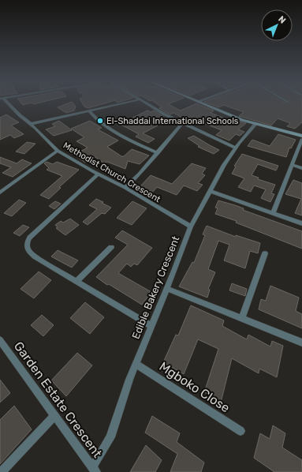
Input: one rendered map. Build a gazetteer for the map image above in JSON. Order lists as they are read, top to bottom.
{
  "streets": {
    "street": [
      "Methodist Church Crescent",
      "Edible Bakery Crescent",
      "Mgboko Close",
      "Garden Estate Crescent"
    ]
  },
  "crossings": [
    ["Methodist Church Crescent", "Edible Bakery Crescent"],
    ["Edible Bakery Crescent", "Mgboko Close"],
    ["Edible Bakery Crescent", "Garden Estate Crescent"]
  ],
  "places": ["El-Shaddai International Schools"],
  "north": "top right"
}
